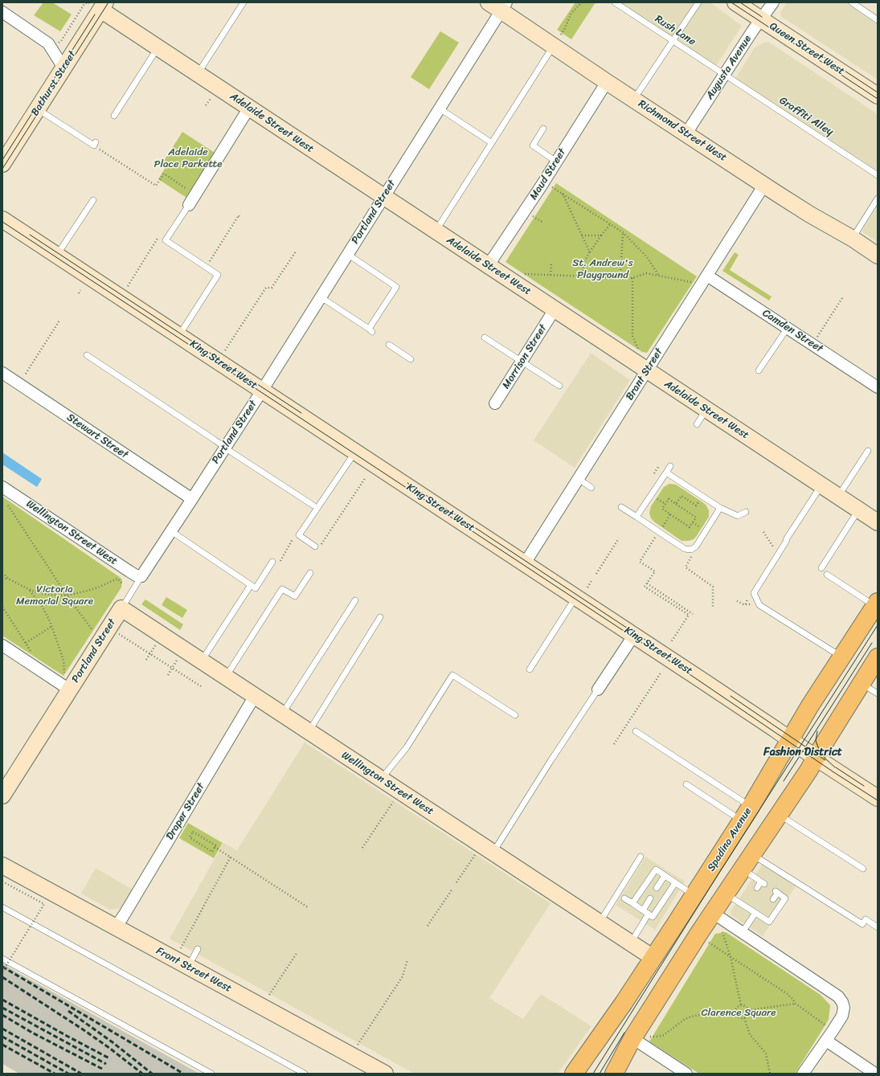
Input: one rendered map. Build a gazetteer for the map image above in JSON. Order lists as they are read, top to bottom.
{
  "streets": {
    "main road": [
      "Queen Street West",
      "Bathurst Street",
      "Adelaide Street West",
      "Richmond Street West",
      "Portland Street",
      "King Street West",
      "Wellington Street West",
      "Spadina Avenue",
      "Front Street West"
    ],
    "street": [
      "Augusta Avenue",
      "Maud Street",
      "Camden Street",
      "Morrison Street",
      "Brant Street",
      "Stewart Street",
      "Draper Street"
    ],
    "lane": ["Rush Lane", "Graffiti Alley"]
  },
  "crossings": [
    ["Rush Lane", "Augusta Avenue"],
    ["Rush Lane", "Graffiti Alley"],
    ["Queen Street West", "Augusta Avenue"],
    ["Augusta Avenue", "Graffiti Alley"],
    ["Augusta Avenue", "Richmond Street West"],
    ["Bathurst Street", "Adelaide Street West"],
    ["Adelaide Street West", "Maud Street"],
    ["Adelaide Street West", "Portland Street"],
    ["Adelaide Street West", "Morrison Street"],
    ["Adelaide Street West", "Brant Street"],
    ["Richmond Street West", "Maud Street"],
    ["Richmond Street West", "Portland Street"],
    ["Richmond Street West", "Brant Street"],
    ["Portland Street", "King Street West"],
    ["Portland Street", "Stewart Street"],
    ["Portland Street", "Wellington Street West"],
    ["Camden Street", "Brant Street"],
    ["King Street West", "Brant Street"],
    ["King Street West", "Spadina Avenue"],
    ["Wellington Street West", "Draper Street"],
    ["Wellington Street West", "Spadina Avenue"],
    ["Draper Street", "Front Street West"]
  ],
  "districts": ["Fashion District"],
  "parks": [
    "Adelaide Place Parkette",
    "St. Andrew's Playground",
    "Victoria Memorial Square",
    "Clarence Square"
  ]
}
